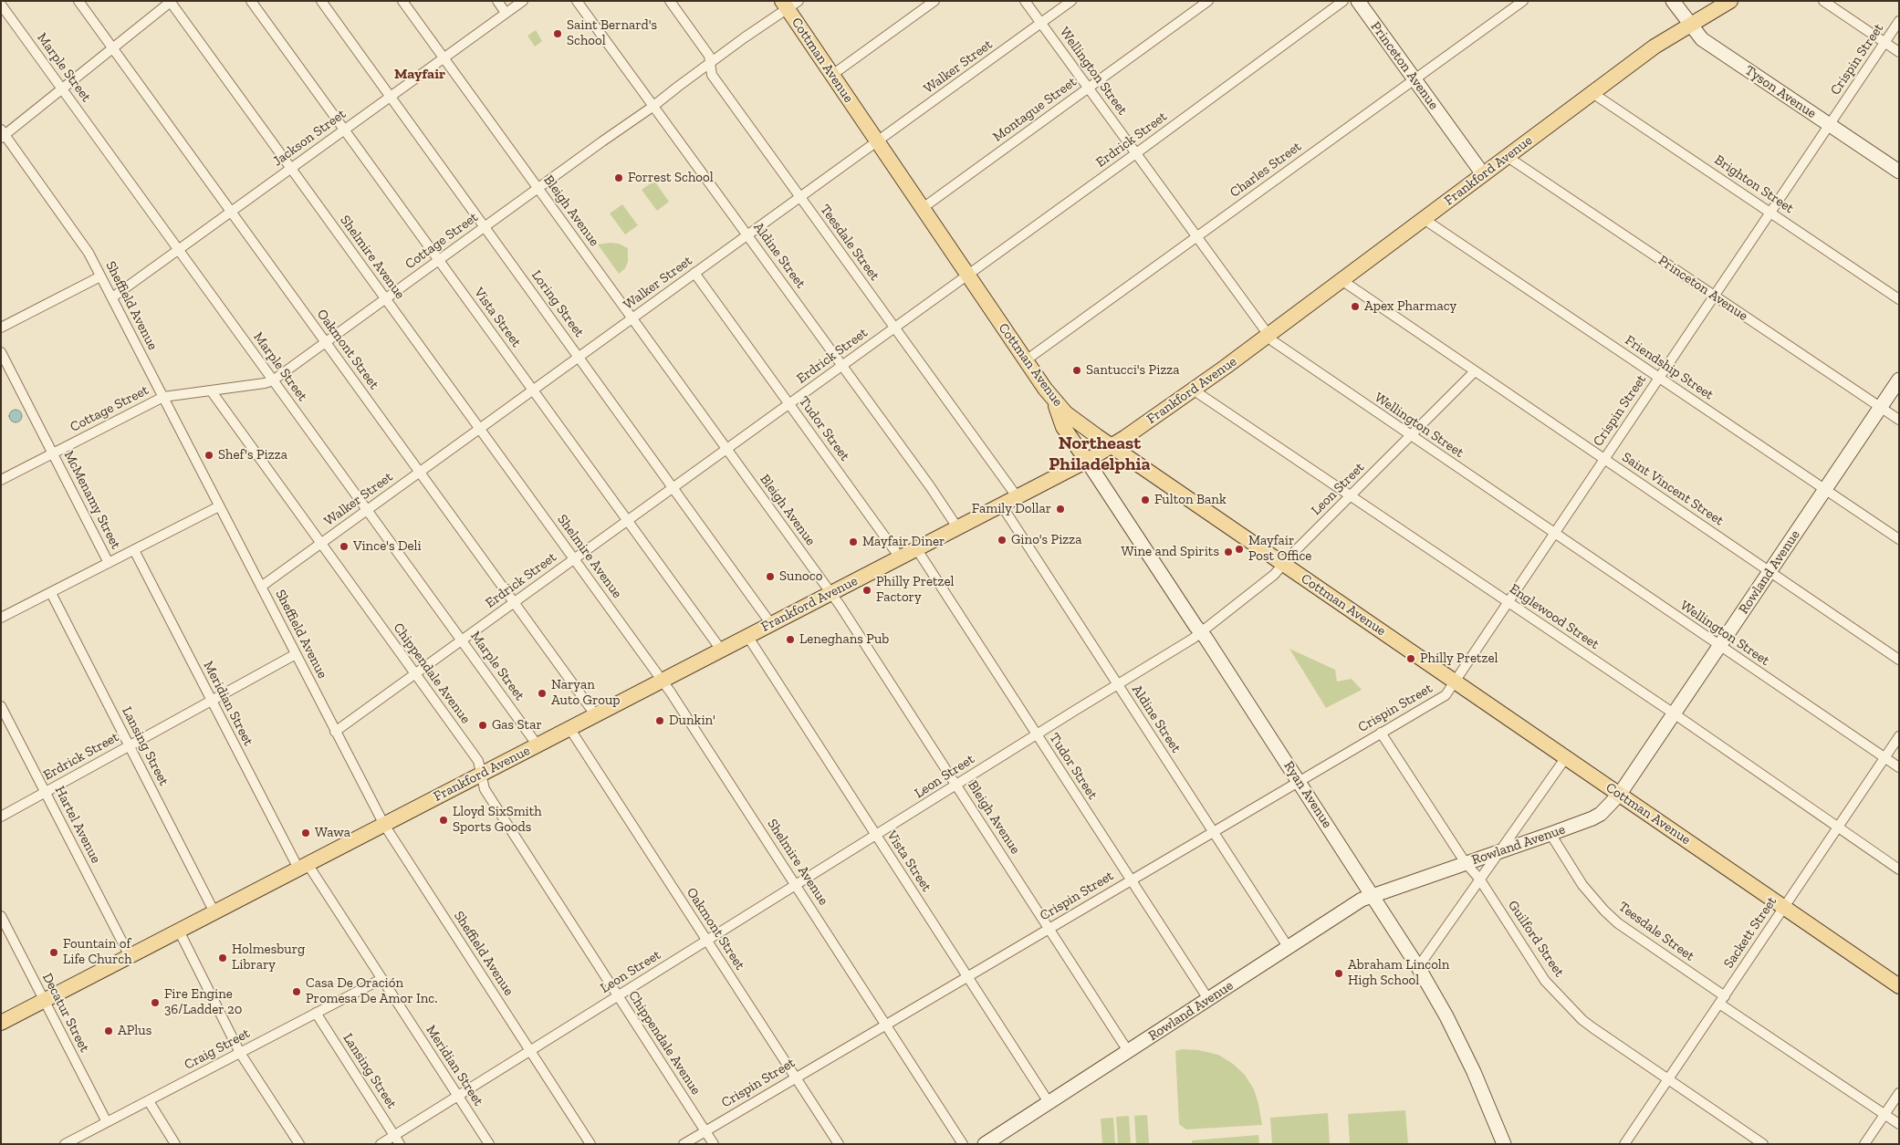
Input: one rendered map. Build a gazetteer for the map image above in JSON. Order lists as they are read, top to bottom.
{
  "streets": {
    "main road": ["Cottman Avenue", "Frankford Avenue"],
    "street": [
      "Crispin Street",
      "Princeton Avenue",
      "Walker Street",
      "Marple Street",
      "Wellington Street",
      "Tyson Avenue",
      "Montague Street",
      "Jackson Street",
      "Erdrick Street",
      "Charles Street",
      "Brighton Street",
      "Bleigh Avenue",
      "Cottage Street",
      "Teesdale Street",
      "Aldine Street",
      "Shelmire Avenue",
      "Loring Street",
      "Sheffield Avenue",
      "Vista Street",
      "Oakmont Street",
      "Friendship Street",
      "Tudor Street",
      "Leon Street",
      "Saint Vincent Street",
      "McMenamy Street",
      "Rowland Avenue",
      "Englewood Street",
      "Chippendale Avenue",
      "Meridian Street",
      "Lansing Street",
      "Ryan Avenue",
      "Hartel Avenue",
      "Sackett Street",
      "Guilford Street",
      "Decatur Street",
      "Craig Street"
    ]
  },
  "crossings": [
    ["Crispin Street", "Cottman Avenue"],
    ["Crispin Street", "Princeton Avenue"],
    ["Crispin Street", "Wellington Street"],
    ["Crispin Street", "Tyson Avenue"],
    ["Crispin Street", "Brighton Street"],
    ["Crispin Street", "Bleigh Avenue"],
    ["Crispin Street", "Aldine Street"],
    ["Crispin Street", "Shelmire Avenue"],
    ["Crispin Street", "Vista Street"],
    ["Crispin Street", "Oakmont Street"],
    ["Crispin Street", "Friendship Street"],
    ["Crispin Street", "Tudor Street"],
    ["Crispin Street", "Saint Vincent Street"],
    ["Crispin Street", "Englewood Street"],
    ["Crispin Street", "Chippendale Avenue"],
    ["Crispin Street", "Ryan Avenue"],
    ["Crispin Street", "Guilford Street"],
    ["Cottman Avenue", "Walker Street"],
    ["Cottman Avenue", "Montague Street"],
    ["Cottman Avenue", "Erdrick Street"],
    ["Cottman Avenue", "Charles Street"],
    ["Cottman Avenue", "Frankford Avenue"],
    ["Cottman Avenue", "Cottage Street"],
    ["Cottman Avenue", "Leon Street"],
    ["Cottman Avenue", "Rowland Avenue"],
    ["Cottman Avenue", "Sackett Street"],
    ["Princeton Avenue", "Charles Street"],
    ["Princeton Avenue", "Frankford Avenue"],
    ["Princeton Avenue", "Rowland Avenue"],
    ["Walker Street", "Marple Street"],
    ["Walker Street", "Wellington Street"],
    ["Walker Street", "Bleigh Avenue"],
    ["Walker Street", "Teesdale Street"],
    ["Walker Street", "Aldine Street"],
    ["Walker Street", "Shelmire Avenue"],
    ["Walker Street", "Loring Street"],
    ["Walker Street", "Sheffield Avenue"],
    ["Walker Street", "Vista Street"],
    ["Walker Street", "Oakmont Street"],
    ["Walker Street", "Tudor Street"],
    ["Walker Street", "Chippendale Avenue"],
    ["Marple Street", "Jackson Street"],
    ["Marple Street", "Erdrick Street"],
    ["Marple Street", "Frankford Avenue"],
    ["Marple Street", "Cottage Street"],
    ["Wellington Street", "Montague Street"],
    ["Wellington Street", "Erdrick Street"],
    ["Wellington Street", "Charles Street"],
    ["Wellington Street", "Frankford Avenue"],
    ["Wellington Street", "Leon Street"],
    ["Wellington Street", "Rowland Avenue"],
    ["Wellington Street", "Sackett Street"],
    ["Tyson Avenue", "Frankford Avenue"],
    ["Jackson Street", "Bleigh Avenue"],
    ["Jackson Street", "Shelmire Avenue"],
    ["Jackson Street", "Loring Street"],
    ["Jackson Street", "Sheffield Avenue"],
    ["Jackson Street", "Vista Street"],
    ["Jackson Street", "Oakmont Street"],
    ["Erdrick Street", "Bleigh Avenue"],
    ["Erdrick Street", "Teesdale Street"],
    ["Erdrick Street", "Aldine Street"],
    ["Erdrick Street", "Shelmire Avenue"],
    ["Erdrick Street", "Loring Street"],
    ["Erdrick Street", "Sheffield Avenue"],
    ["Erdrick Street", "Vista Street"],
    ["Erdrick Street", "Oakmont Street"],
    ["Erdrick Street", "Tudor Street"],
    ["Erdrick Street", "Chippendale Avenue"],
    ["Erdrick Street", "Meridian Street"],
    ["Erdrick Street", "Lansing Street"],
    ["Erdrick Street", "Hartel Avenue"],
    ["Frankford Avenue", "Brighton Street"],
    ["Frankford Avenue", "Bleigh Avenue"],
    ["Frankford Avenue", "Teesdale Street"],
    ["Frankford Avenue", "Aldine Street"],
    ["Frankford Avenue", "Shelmire Avenue"],
    ["Frankford Avenue", "Loring Street"],
    ["Frankford Avenue", "Sheffield Avenue"],
    ["Frankford Avenue", "Vista Street"],
    ["Frankford Avenue", "Oakmont Street"],
    ["Frankford Avenue", "Friendship Street"],
    ["Frankford Avenue", "Tudor Street"],
    ["Frankford Avenue", "Saint Vincent Street"],
    ["Frankford Avenue", "Englewood Street"],
    ["Frankford Avenue", "Chippendale Avenue"],
    ["Frankford Avenue", "Meridian Street"],
    ["Frankford Avenue", "Lansing Street"],
    ["Frankford Avenue", "Ryan Avenue"],
    ["Frankford Avenue", "Hartel Avenue"],
    ["Frankford Avenue", "Decatur Street"],
    ["Bleigh Avenue", "Cottage Street"],
    ["Bleigh Avenue", "Leon Street"],
    ["Bleigh Avenue", "Rowland Avenue"],
    ["Cottage Street", "Teesdale Street"],
    ["Cottage Street", "Aldine Street"],
    ["Cottage Street", "Shelmire Avenue"],
    ["Cottage Street", "Loring Street"],
    ["Cottage Street", "Sheffield Avenue"],
    ["Cottage Street", "Vista Street"],
    ["Cottage Street", "Oakmont Street"],
    ["Cottage Street", "McMenamy Street"],
    ["Cottage Street", "Chippendale Avenue"],
    ["Teesdale Street", "Rowland Avenue"],
    ["Teesdale Street", "Sackett Street"],
    ["Aldine Street", "Leon Street"],
    ["Aldine Street", "Rowland Avenue"],
    ["Shelmire Avenue", "Leon Street"],
    ["Sheffield Avenue", "Leon Street"],
    ["Vista Street", "Leon Street"],
    ["Vista Street", "Rowland Avenue"],
    ["Oakmont Street", "Leon Street"],
    ["Friendship Street", "Rowland Avenue"],
    ["Tudor Street", "Leon Street"],
    ["Tudor Street", "Rowland Avenue"],
    ["Leon Street", "Saint Vincent Street"],
    ["Leon Street", "Englewood Street"],
    ["Leon Street", "Chippendale Avenue"],
    ["Leon Street", "Meridian Street"],
    ["Leon Street", "Lansing Street"],
    ["Leon Street", "Ryan Avenue"],
    ["Saint Vincent Street", "Rowland Avenue"],
    ["Rowland Avenue", "Englewood Street"],
    ["Rowland Avenue", "Ryan Avenue"],
    ["Rowland Avenue", "Guilford Street"],
    ["Englewood Street", "Sackett Street"],
    ["Meridian Street", "Craig Street"],
    ["Lansing Street", "Craig Street"],
    ["Sackett Street", "Guilford Street"],
    ["Decatur Street", "Craig Street"]
  ],
  "districts": ["Mayfair", "Northeast Philadelphia"],
  "places": [
    "Saint Bernard's School",
    "Forrest School",
    "Apex Pharmacy",
    "Santucci's Pizza",
    "Shef's Pizza",
    "Fulton Bank",
    "Family Dollar",
    "Gino's Pizza",
    "Mayfair Diner",
    "Vince's Deli",
    "Mayfair Post Office",
    "Wine and Spirits",
    "Sunoco",
    "Philly Pretzel Factory",
    "Leneghans Pub",
    "Philly Pretzel",
    "Naryan Auto Group",
    "Dunkin'",
    "Gas Star",
    "Lloyd SixSmith Sports Goods",
    "Wawa",
    "Fountain of Life Church",
    "Holmesburg Library",
    "Abraham Lincoln High School",
    "Casa De Oración Promesa De Amor Inc.",
    "Fire Engine 36/Ladder 20",
    "APlus"
  ]
}
